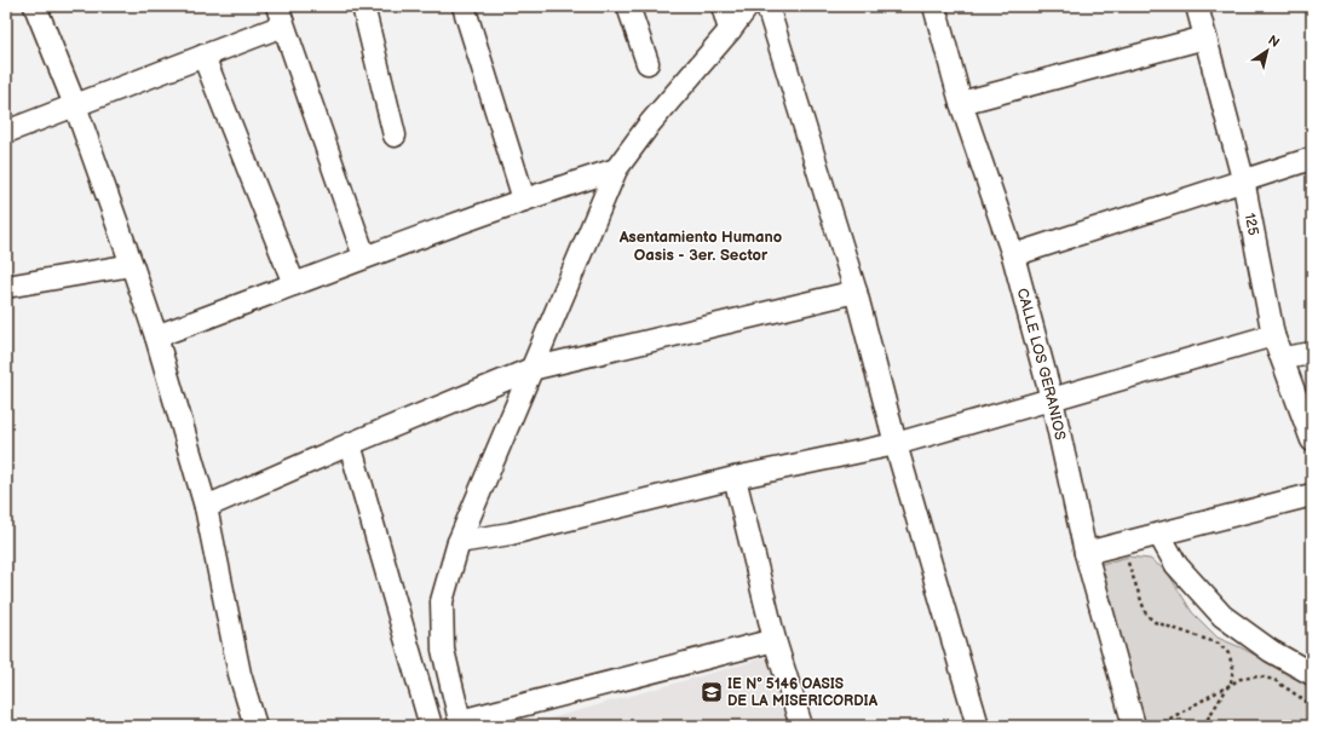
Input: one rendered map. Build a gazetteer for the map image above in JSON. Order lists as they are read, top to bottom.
{
  "streets": {
    "street": ["125", "CALLE LOS GERANIOS"]
  },
  "districts": ["Asentamiento Humano Oasis - 3er. Sector"],
  "places": {
    "school or university": ["IE N° 5146 OASIS DE LA MISERICORDIA"]
  },
  "north": "top right"
}
